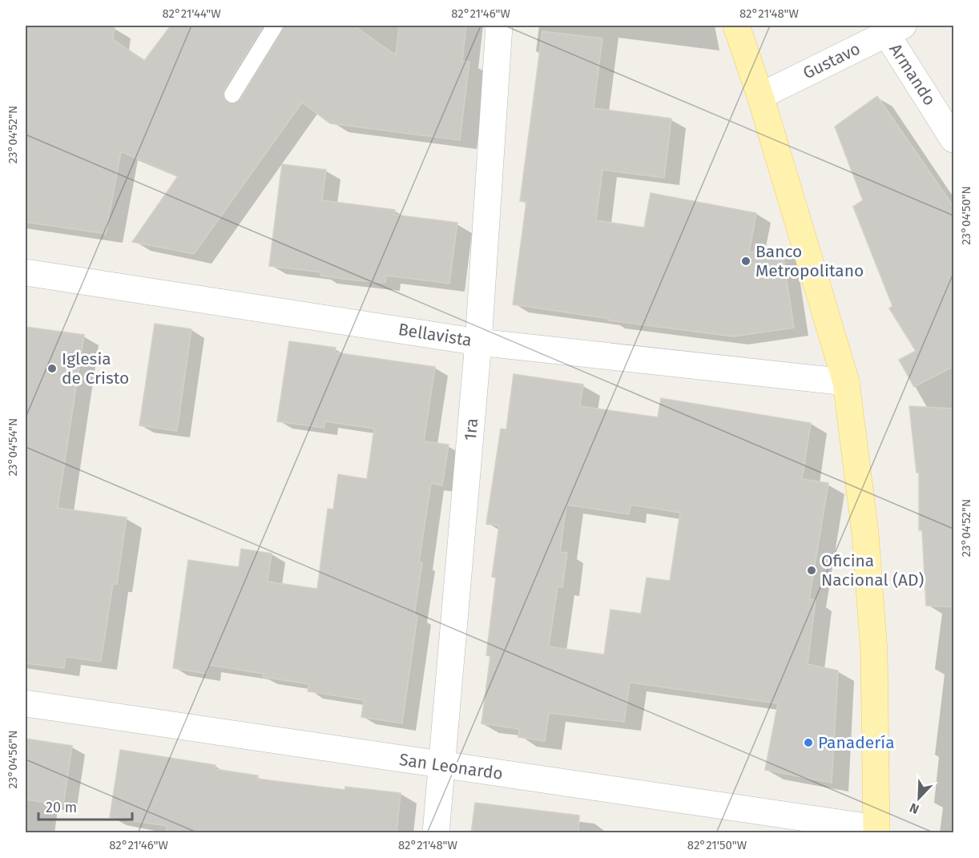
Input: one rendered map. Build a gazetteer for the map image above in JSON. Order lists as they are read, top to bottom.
{
  "streets": {
    "street": [
      "Gustavo",
      "Armando",
      "Bellavista",
      "1ra",
      "San Leonardo"
    ]
  },
  "crossings": [
    ["Gustavo", "Armando"],
    ["Bellavista", "1ra"],
    ["1ra", "San Leonardo"]
  ],
  "places": [
    "Banco Metropolitano",
    "Iglesia de Cristo",
    "Oficina Nacional (AD)",
    "Panadería"
  ],
  "scale_bar": "20 m",
  "north": "bottom left",
  "coordinates": [
    "82°21'44\"W",
    "82°21'46\"W",
    "82°21'48\"W",
    "23°04'52\"N",
    "23°04'50\"N",
    "23°04'54\"N",
    "23°04'56\"N",
    "82°21'50\"W"
  ]
}
